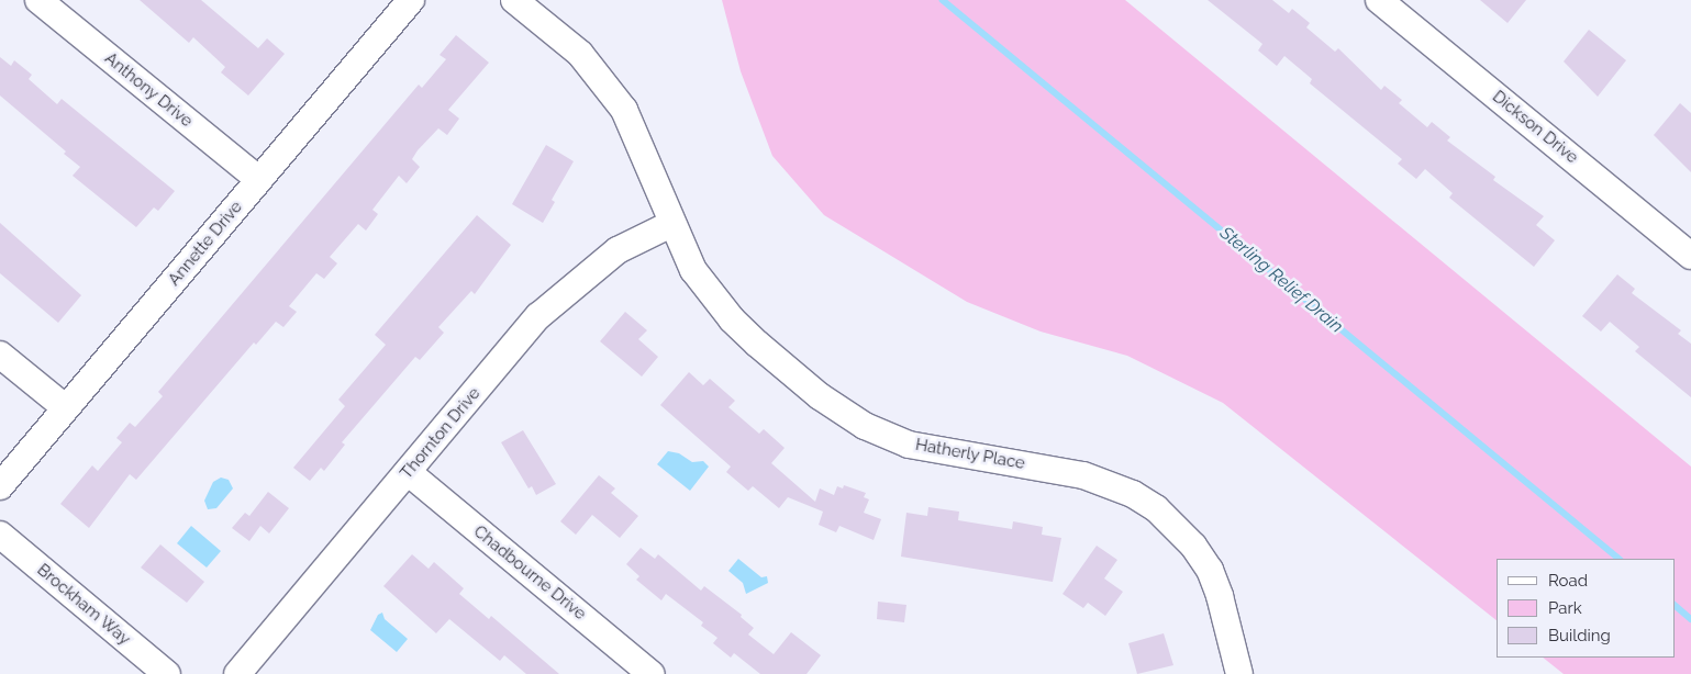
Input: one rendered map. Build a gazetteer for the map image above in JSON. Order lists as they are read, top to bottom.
{
  "streets": {
    "street": [
      "Anthony Drive",
      "Dickson Drive",
      "Annette Drive",
      "Thornton Drive",
      "Hatherly Place",
      "Chadbourne Drive",
      "Brockham Way"
    ]
  },
  "crossings": [
    ["Anthony Drive", "Annette Drive"],
    ["Thornton Drive", "Hatherly Place"],
    ["Thornton Drive", "Chadbourne Drive"]
  ],
  "water": ["Sterling Relief Drain"],
  "legend": ["Road", "Park", "Building"]
}
